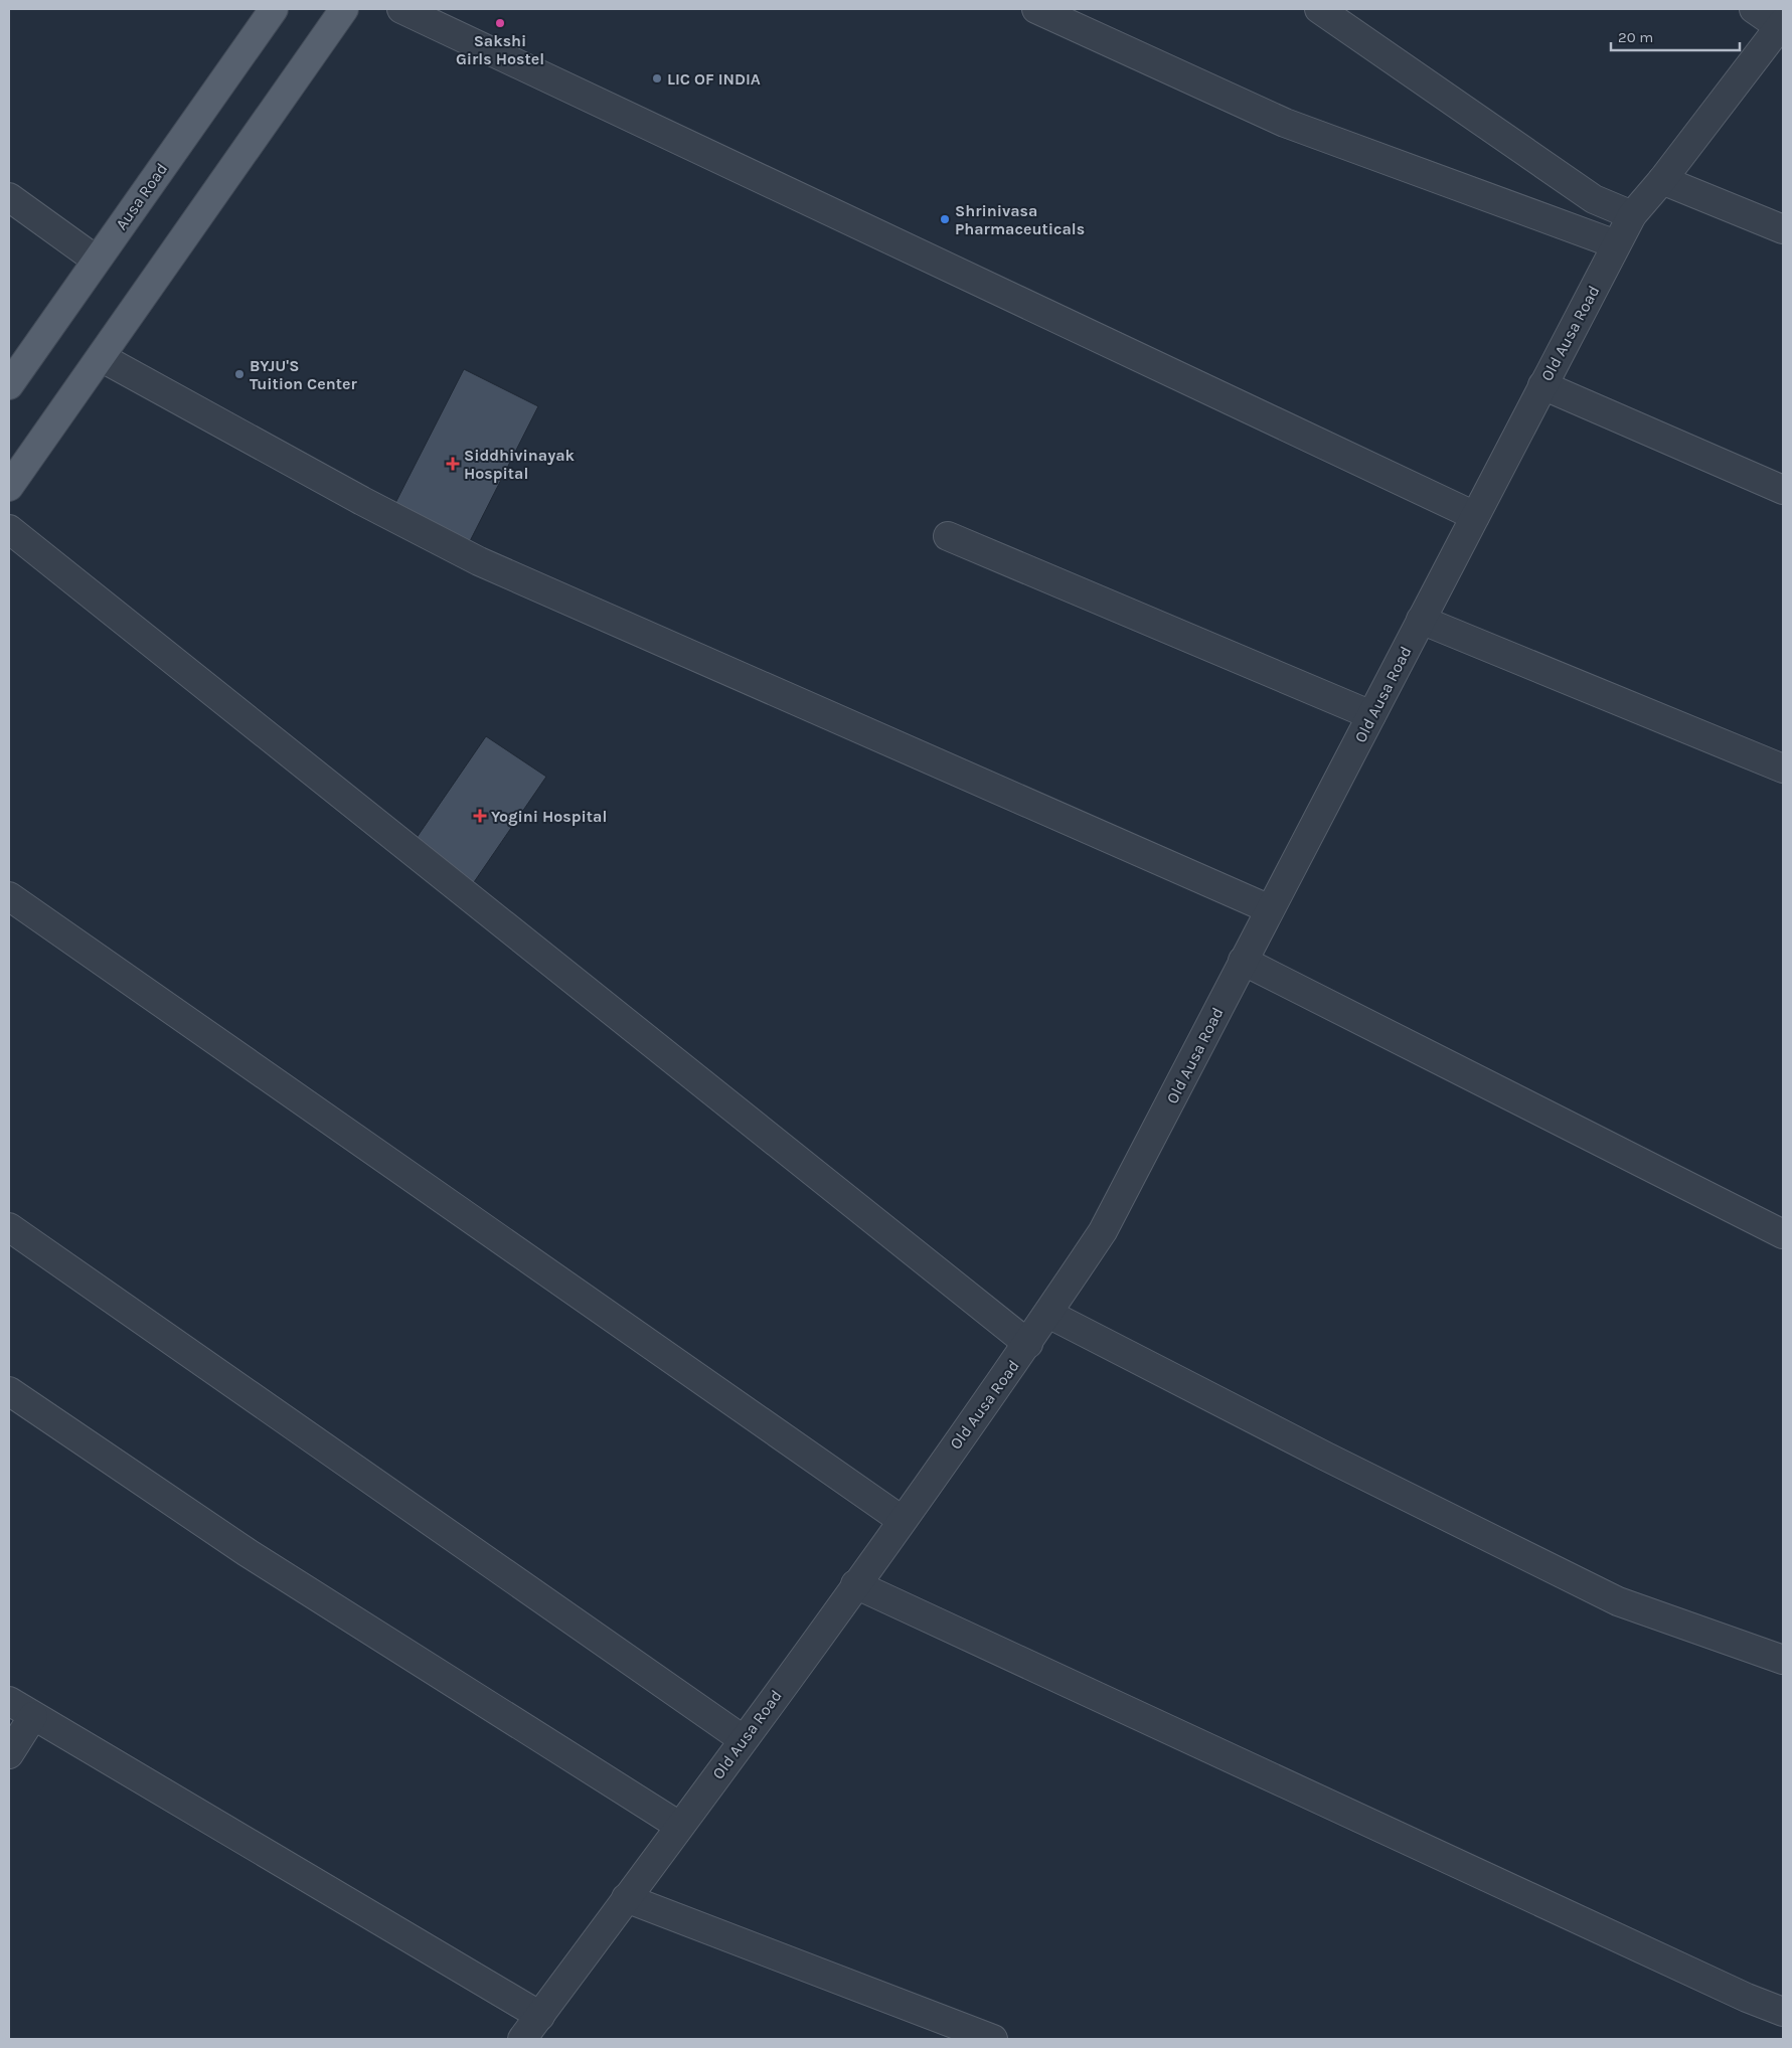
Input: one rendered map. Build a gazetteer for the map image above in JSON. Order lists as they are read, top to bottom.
{
  "streets": {
    "main road": ["Ausa Road"],
    "street": ["Old Ausa Road"]
  },
  "places": {
    "other": [
      "Sakshi Girls Hostel",
      "LIC OF INDIA",
      "Shrinivasa Pharmaceuticals",
      "BYJU'S Tuition Center"
    ],
    "health": ["Siddhivinayak Hospital", "Yogini Hospital"]
  },
  "scale_bar": "20 m"
}
